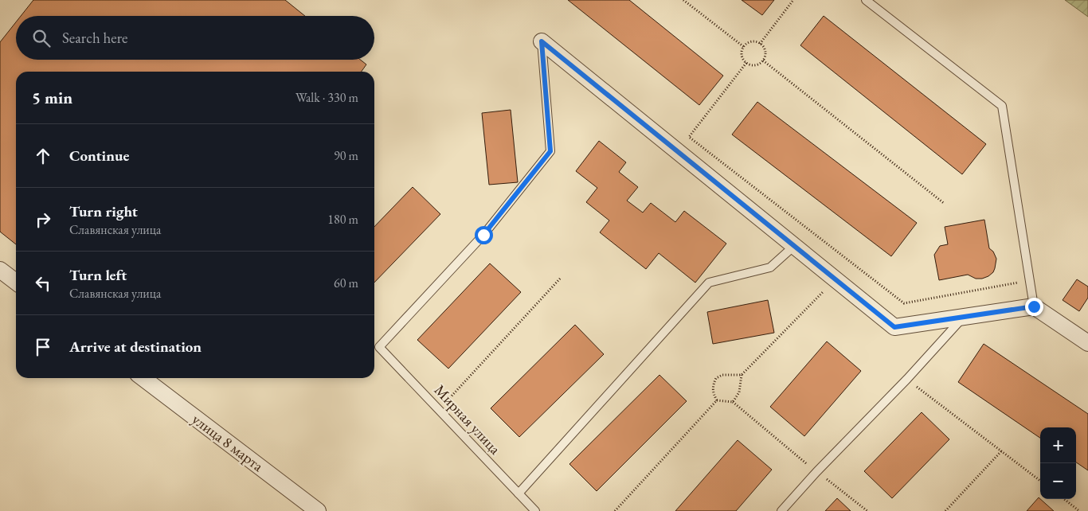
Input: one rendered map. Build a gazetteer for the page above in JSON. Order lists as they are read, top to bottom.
{
  "streets": {
    "street": ["улица 8 марта"],
    "lane": ["Мирная улица"]
  },
  "page": {
    "search": "Search here",
    "heading": ["5 min", "Walk · 330 m"],
    "list": [
      ["Continue", "90 m"],
      ["Turn right", "Славянская улица", "180 m"],
      ["Turn left", "Славянская улица", "60 m"],
      "Arrive at destination"
    ],
    "map_buttons": ["+", "−"]
  }
}
